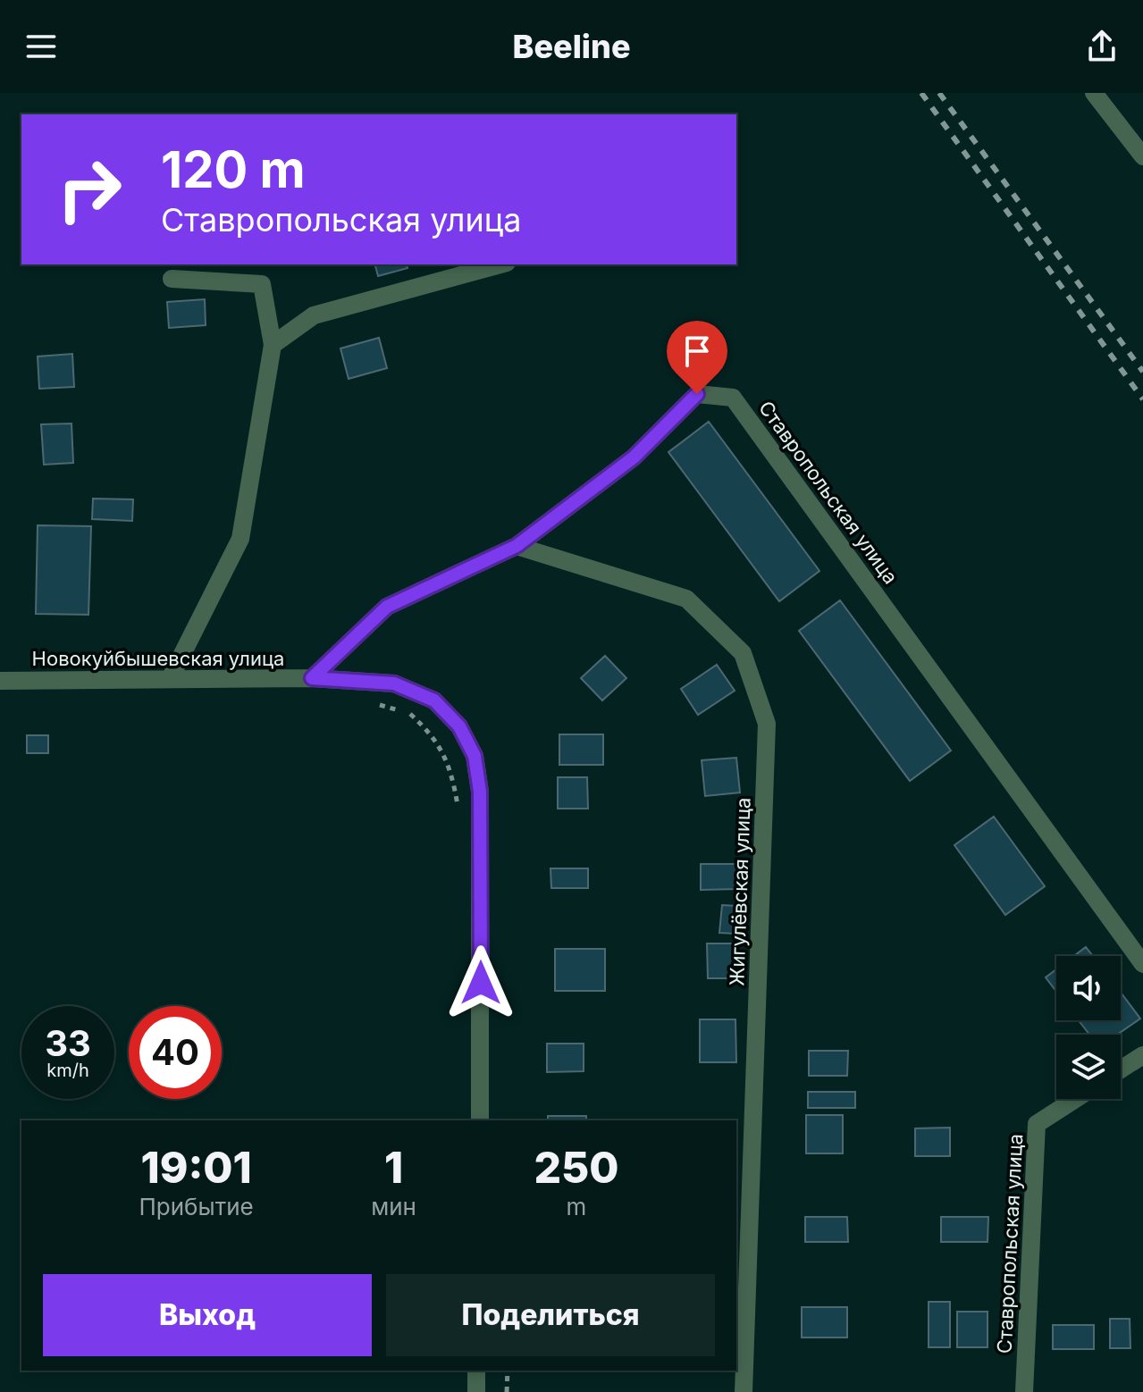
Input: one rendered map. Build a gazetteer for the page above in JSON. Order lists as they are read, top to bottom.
{
  "streets": {
    "street": ["Ставропольская улица", "Новокуйбышевская улица", "Жигулёвская улица"]
  },
  "crossings": [
    ["Ставропольская улица", "Новокуйбышевская улица"],
    ["Ставропольская улица", "Жигулёвская улица"]
  ],
  "page": {
    "header": "Beeline",
    "turn": ["120 m", "Ставропольская улица"],
    "speed": "33 km/h",
    "limit": "40",
    "eta": [
      "19:01",
      "Прибытие",
      "1",
      "мин",
      "250",
      "m"
    ],
    "buttons": ["Выход", "Поделиться"]
  }
}
